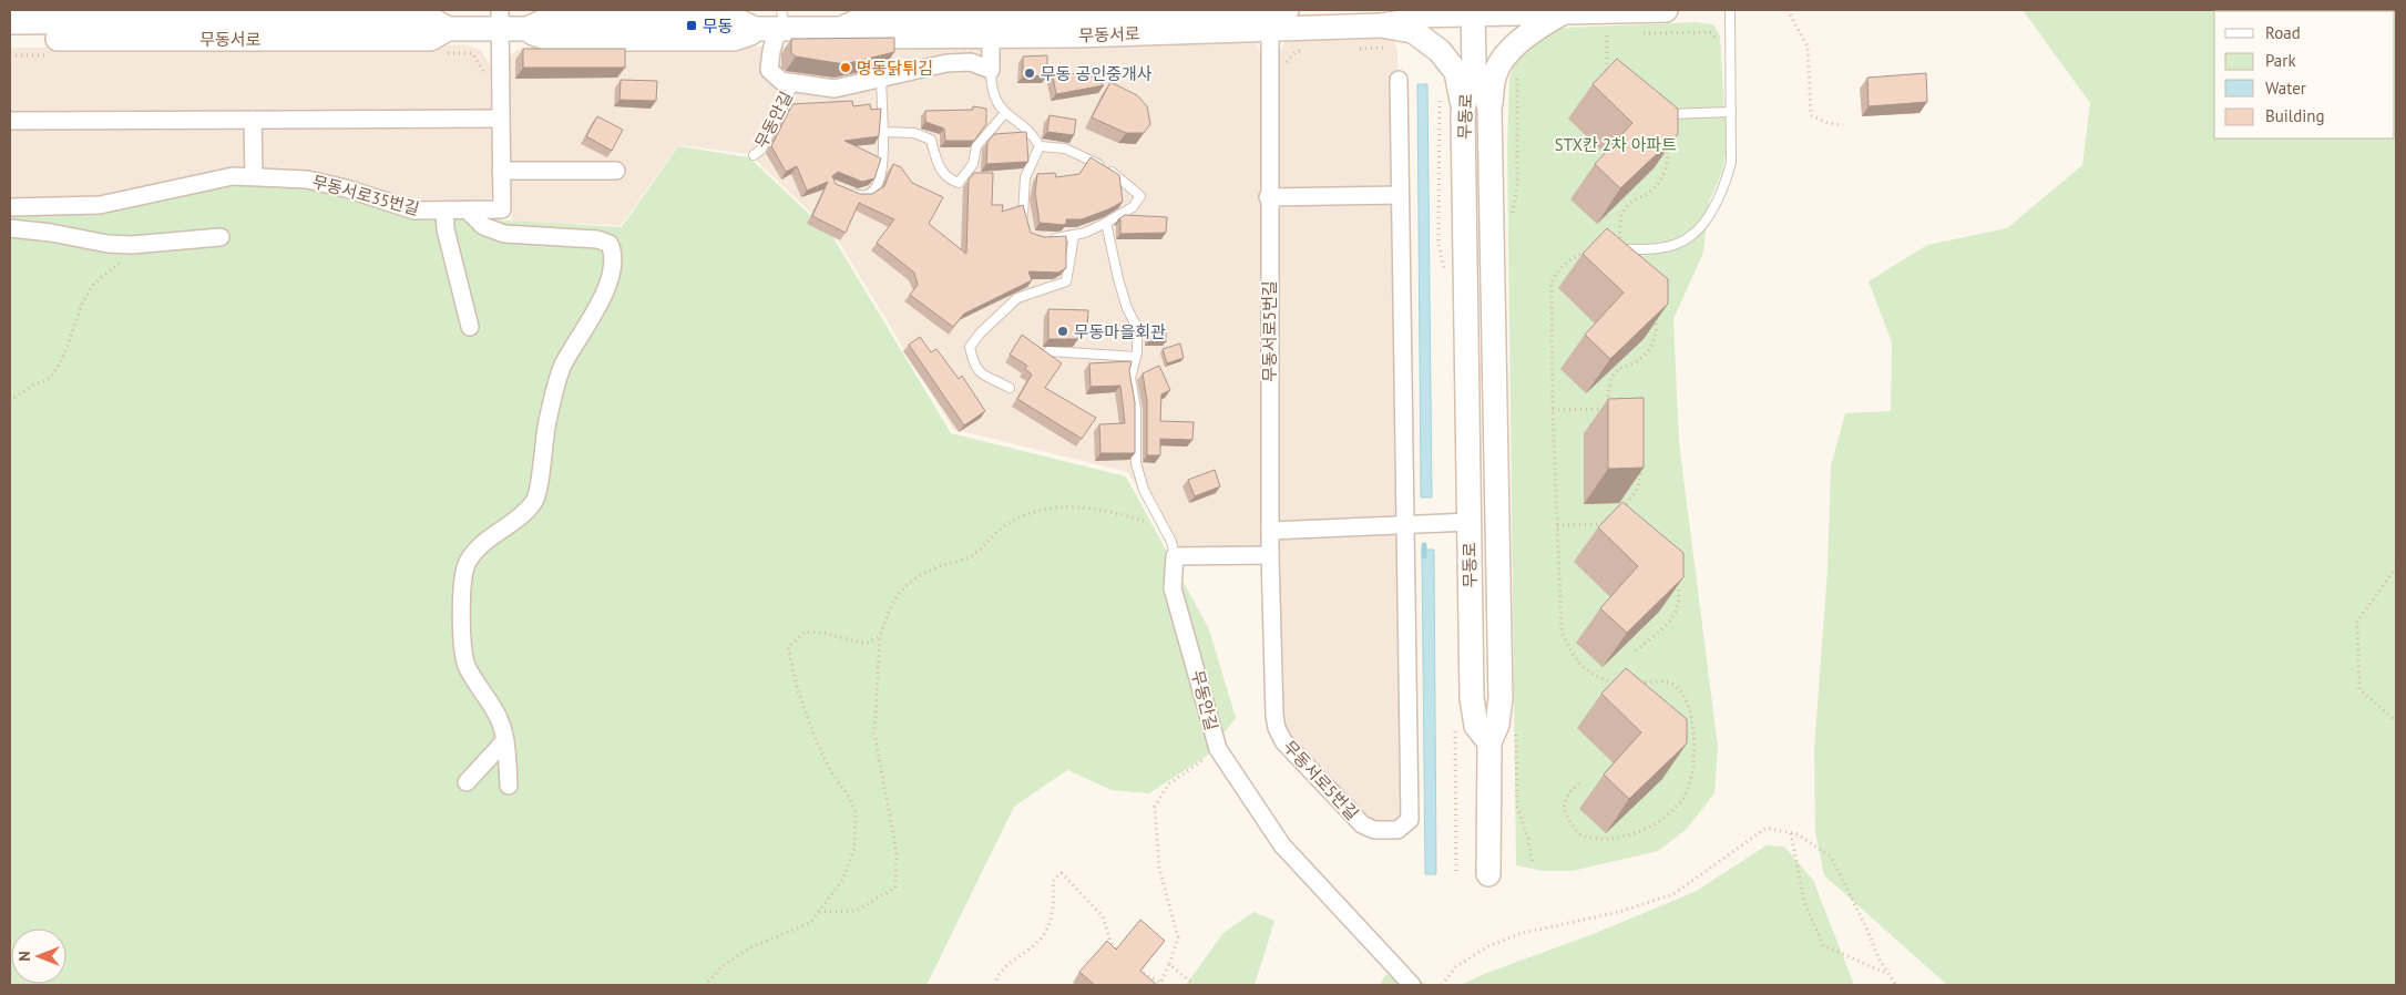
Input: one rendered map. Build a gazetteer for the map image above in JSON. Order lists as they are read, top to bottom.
{
  "streets": {
    "main road": ["무동서로", "무동로"],
    "street": ["무동안길", "무동서로35번길", "무동서로5번길"]
  },
  "crossings": [
    ["무동서로", "무동안길"],
    ["무동서로", "무동서로35번길"],
    ["무동서로", "무동서로5번길"]
  ],
  "parks": ["STX칸 2차 아파트"],
  "places": {
    "transit": ["무동"],
    "other": ["명동닭튀김", "무동 공인중개사", "무동마을회관"]
  },
  "legend": [
    "Road",
    "Park",
    "Water",
    "Building"
  ],
  "north": "left"
}
